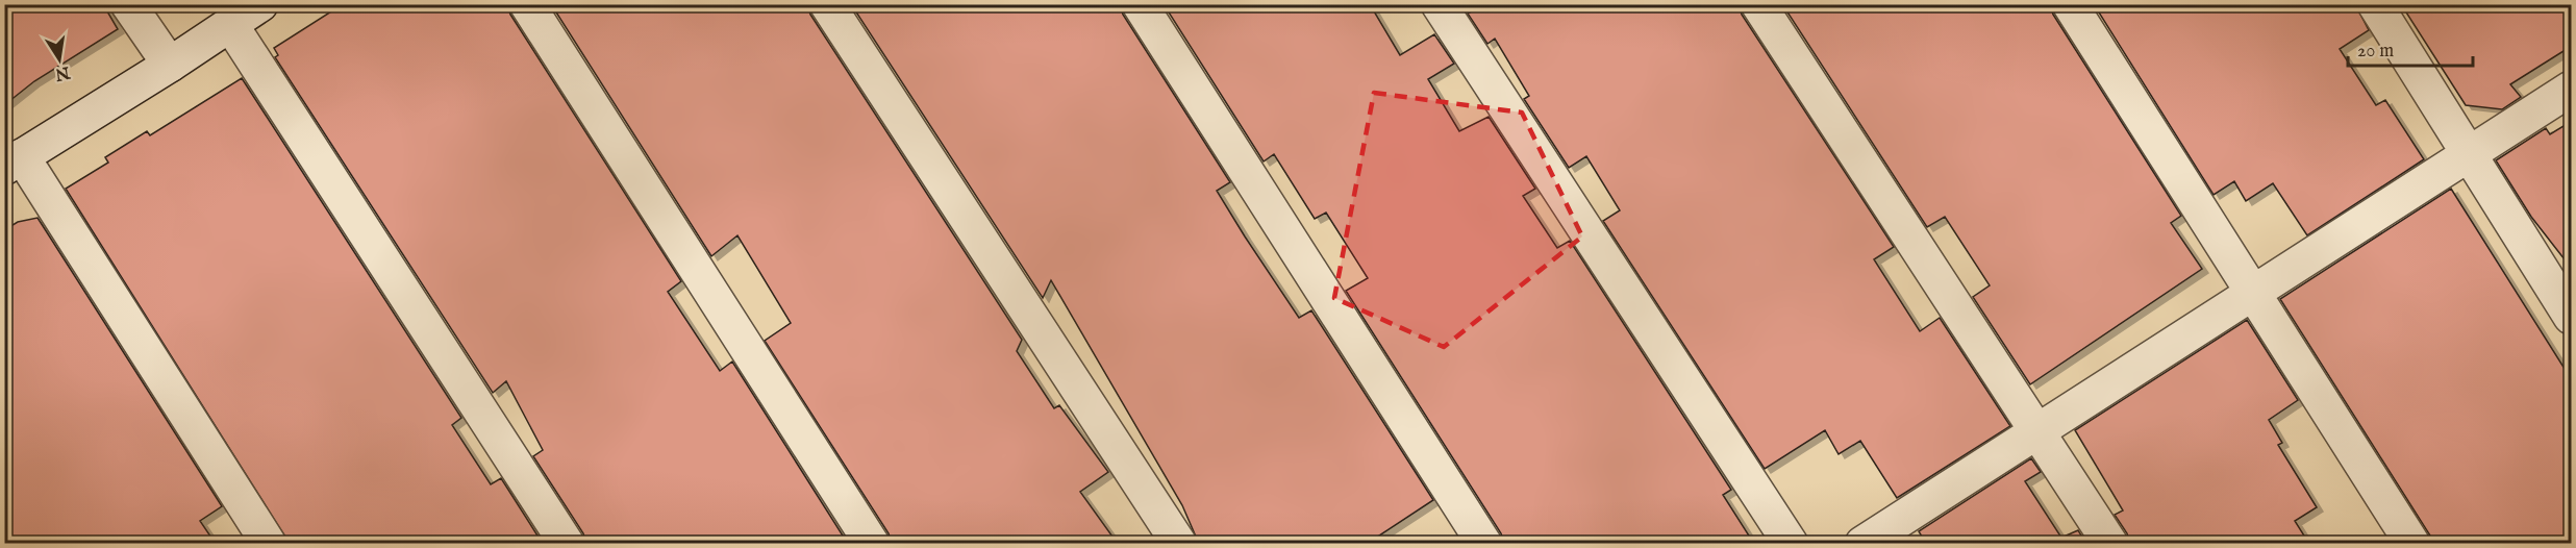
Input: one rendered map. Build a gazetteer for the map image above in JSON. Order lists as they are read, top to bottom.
{
  "scale_bar": "20 m",
  "north": "bottom"
}
